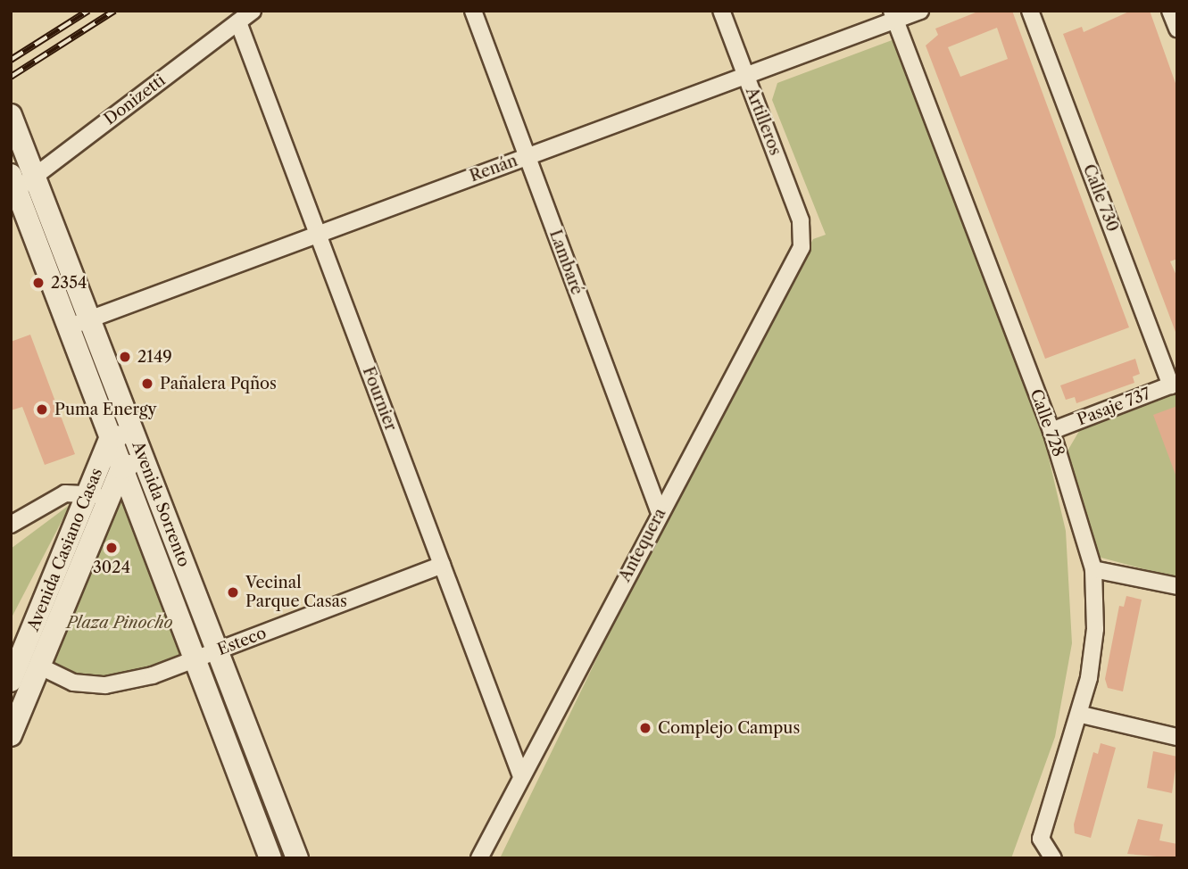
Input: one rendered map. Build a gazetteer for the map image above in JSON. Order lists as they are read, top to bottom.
{
  "streets": {
    "main road": ["Avenida Sorrento", "Avenida Casiano Casas"],
    "street": [
      "Donizetti",
      "Artilleros",
      "Renán",
      "Calle 730",
      "Lambaré",
      "Fournier",
      "Pasaje 737",
      "Calle 728",
      "Antequera",
      "Esteco"
    ]
  },
  "crossings": [
    ["Donizetti", "Fournier"],
    ["Donizetti", "Avenida Sorrento"],
    ["Artilleros", "Renán"],
    ["Artilleros", "Antequera"],
    ["Renán", "Lambaré"],
    ["Renán", "Fournier"],
    ["Renán", "Calle 728"],
    ["Renán", "Avenida Sorrento"],
    ["Calle 730", "Pasaje 737"],
    ["Lambaré", "Antequera"],
    ["Fournier", "Antequera"],
    ["Fournier", "Esteco"],
    ["Pasaje 737", "Calle 728"],
    ["Avenida Sorrento", "Avenida Casiano Casas"],
    ["Avenida Sorrento", "Esteco"],
    ["Avenida Casiano Casas", "Esteco"]
  ],
  "parks": ["Plaza Pinocho"],
  "places": [
    "2354",
    "2149",
    "Pañalera Pqños",
    "Puma Energy",
    "3024",
    "Vecinal Parque Casas",
    "Complejo Campus"
  ]
}
